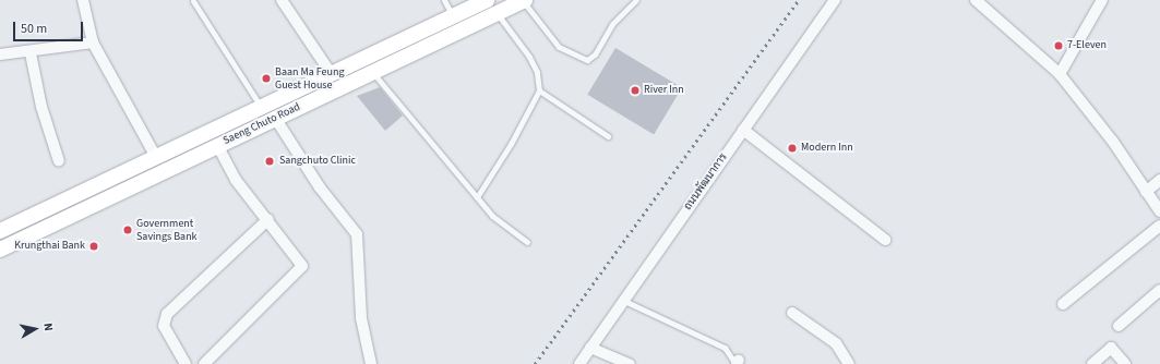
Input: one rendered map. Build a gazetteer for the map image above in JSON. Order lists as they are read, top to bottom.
{
  "streets": {
    "main road": ["Saeng Chuto Road"],
    "street": ["ถนนพัฒนาการ"]
  },
  "places": [
    "7-Eleven",
    "Baan Ma Feung Guest House",
    "River Inn",
    "Modern Inn",
    "Sangchuto Clinic",
    "Government Savings Bank",
    "Krungthai Bank"
  ],
  "scale_bar": "50 m",
  "north": "right"
}
